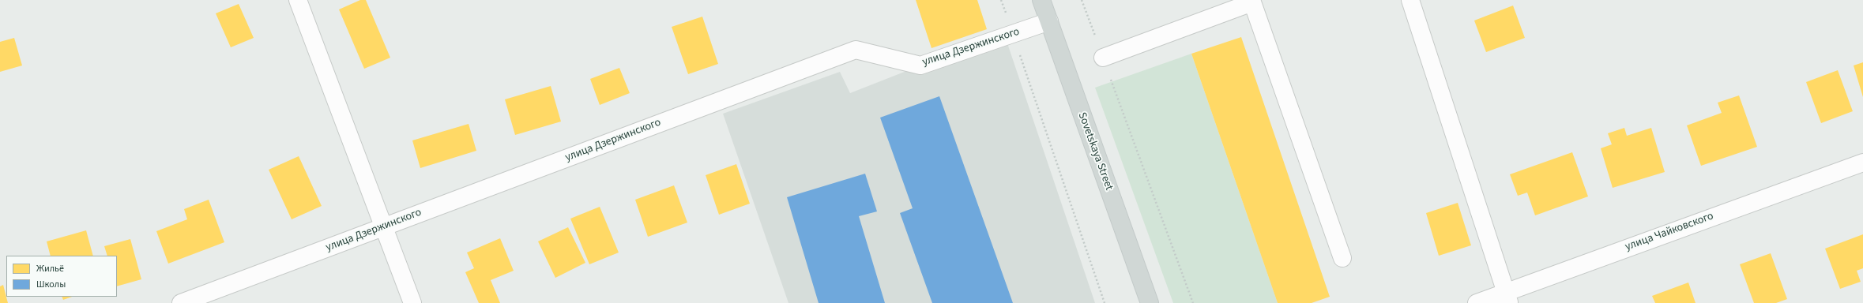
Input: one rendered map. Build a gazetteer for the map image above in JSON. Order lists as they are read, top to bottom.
{
  "streets": {
    "main road": ["Sovetskaya Street"],
    "street": ["улица Дзержинского", "улица Чайковского"]
  },
  "crossings": [
    ["улица Дзержинского", "Sovetskaya Street"]
  ],
  "legend": ["Жильё", "Школы"]
}
